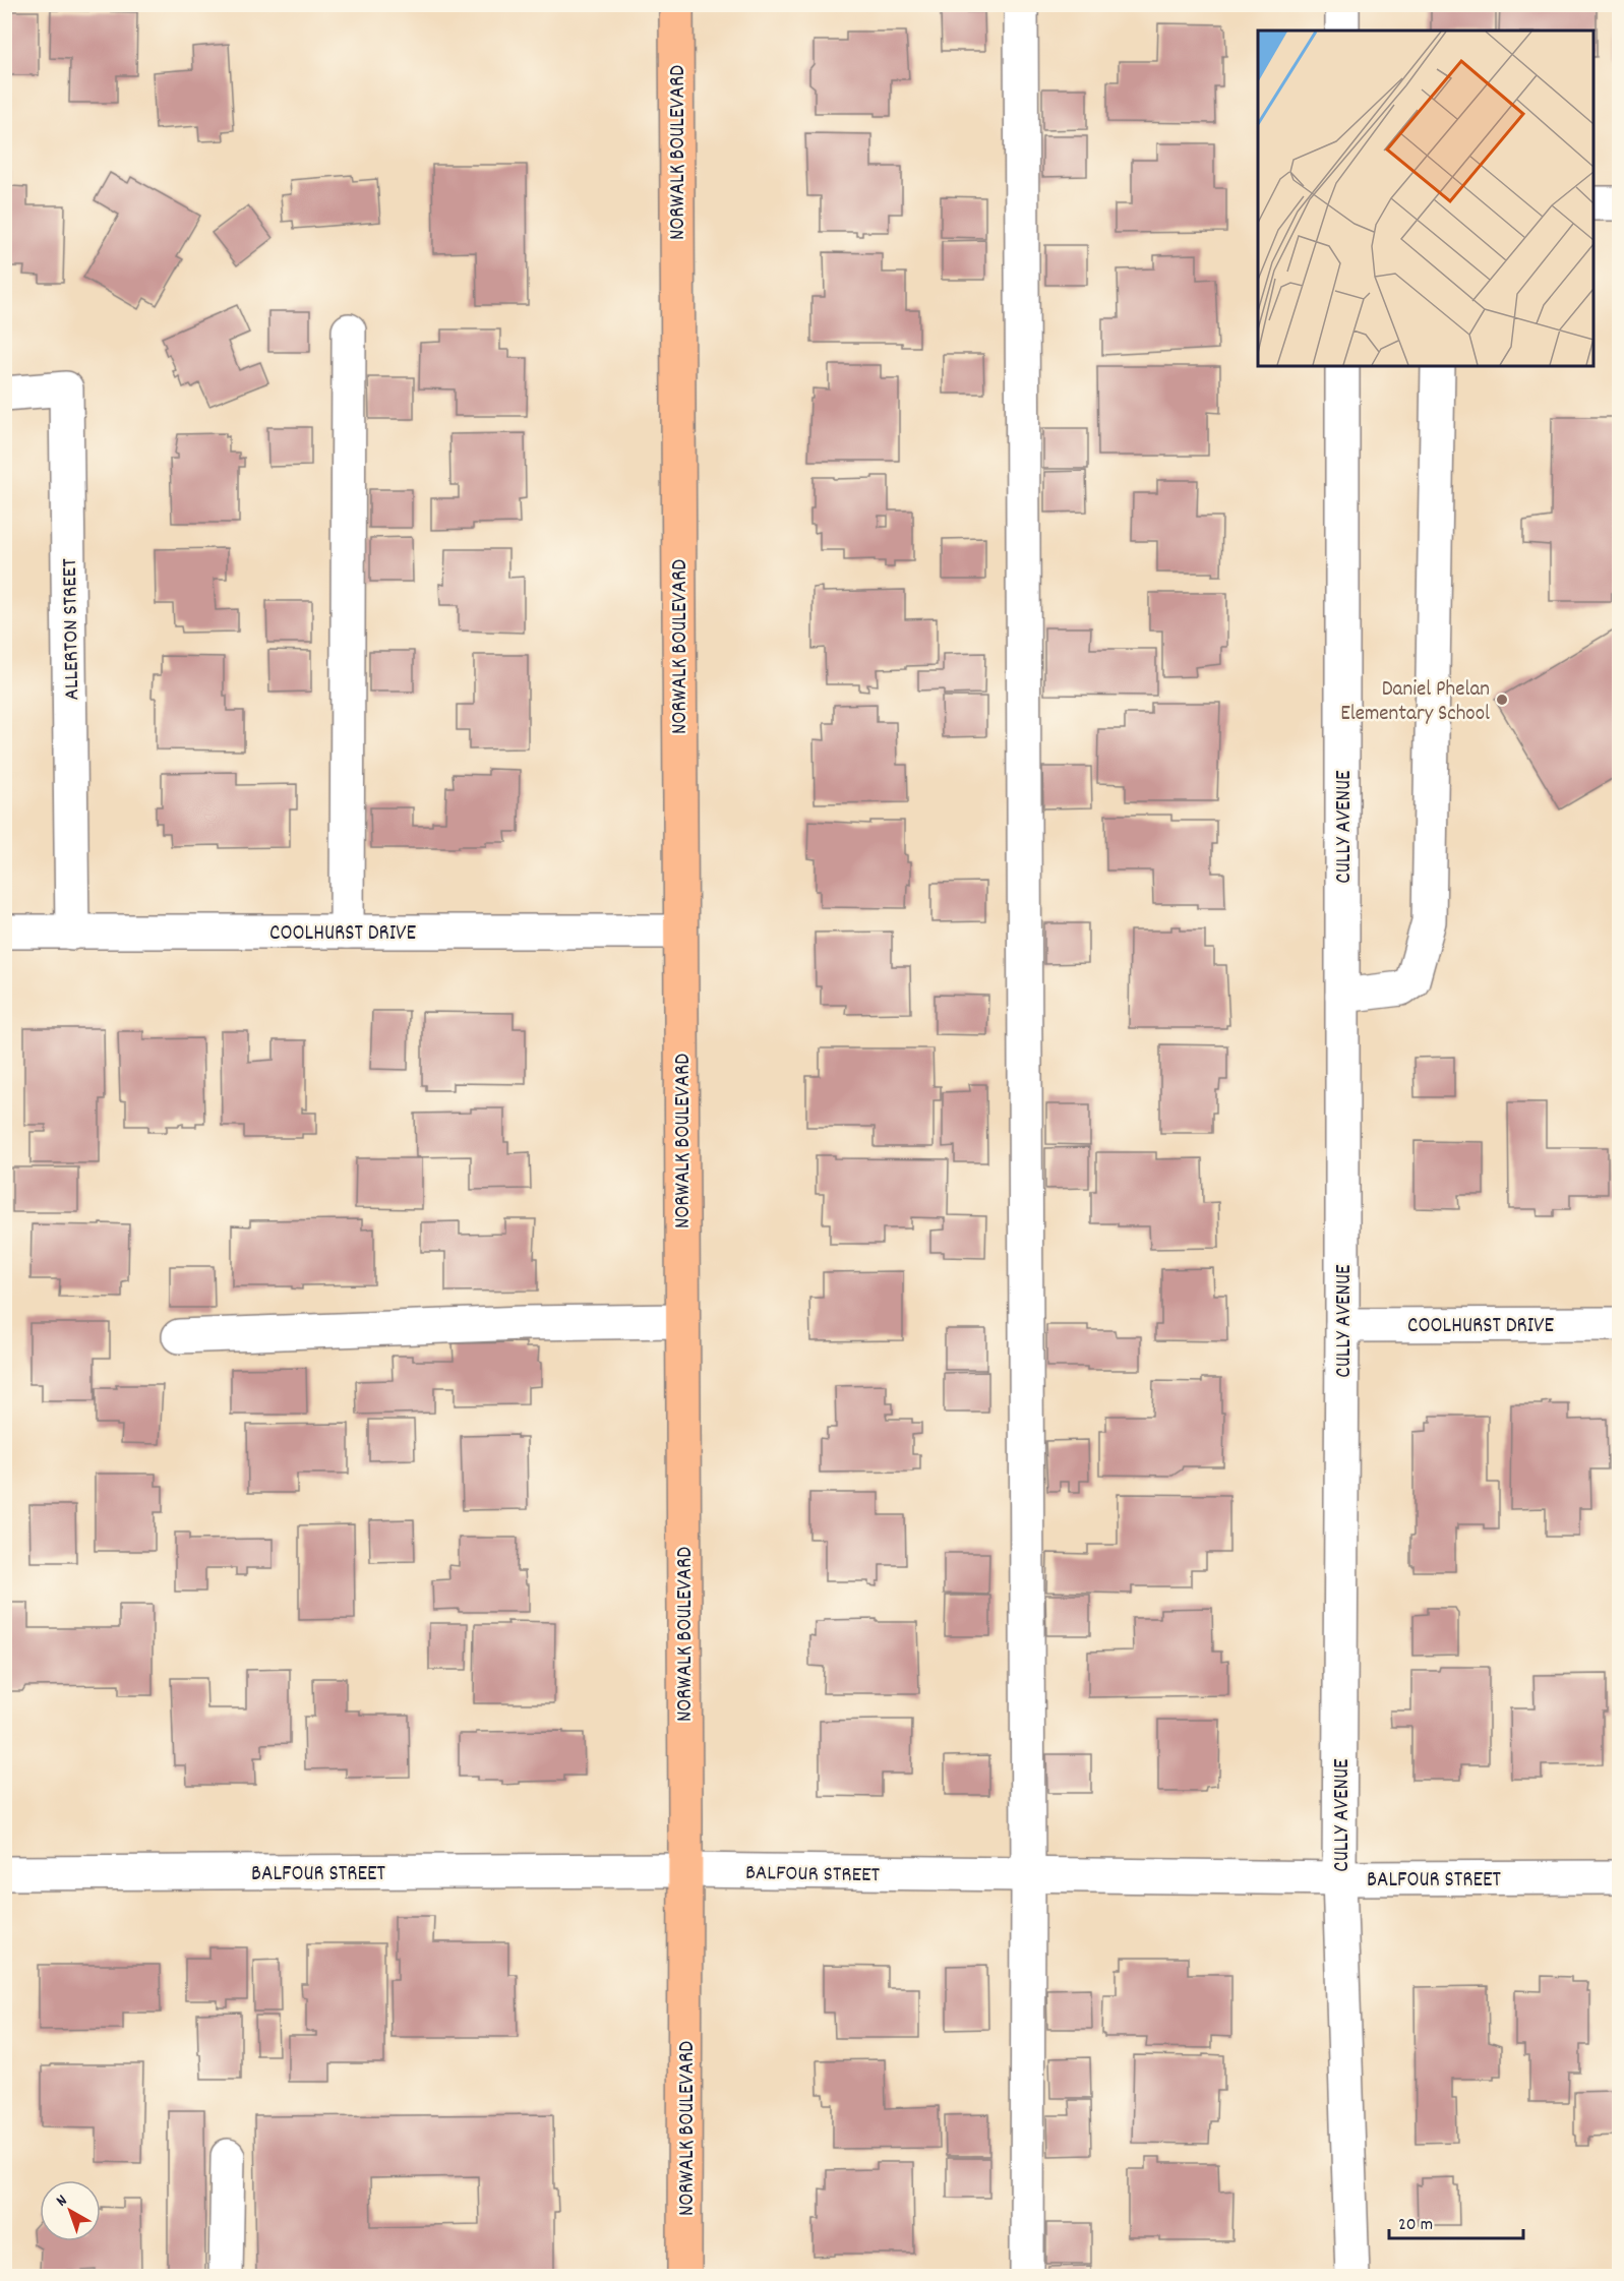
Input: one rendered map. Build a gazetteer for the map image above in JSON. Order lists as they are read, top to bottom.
{
  "streets": {
    "main road": ["NORWALK BOULEVARD"],
    "street": [
      "ALLERTON STREET",
      "CULLY AVENUE",
      "COOLHURST DRIVE",
      "BALFOUR STREET"
    ]
  },
  "crossings": [
    ["NORWALK BOULEVARD", "COOLHURST DRIVE"],
    ["NORWALK BOULEVARD", "BALFOUR STREET"],
    ["ALLERTON STREET", "COOLHURST DRIVE"],
    ["CULLY AVENUE", "COOLHURST DRIVE"],
    ["CULLY AVENUE", "BALFOUR STREET"]
  ],
  "places": ["Daniel Phelan Elementary School"],
  "scale_bar": "20 m",
  "north": "top left"
}
